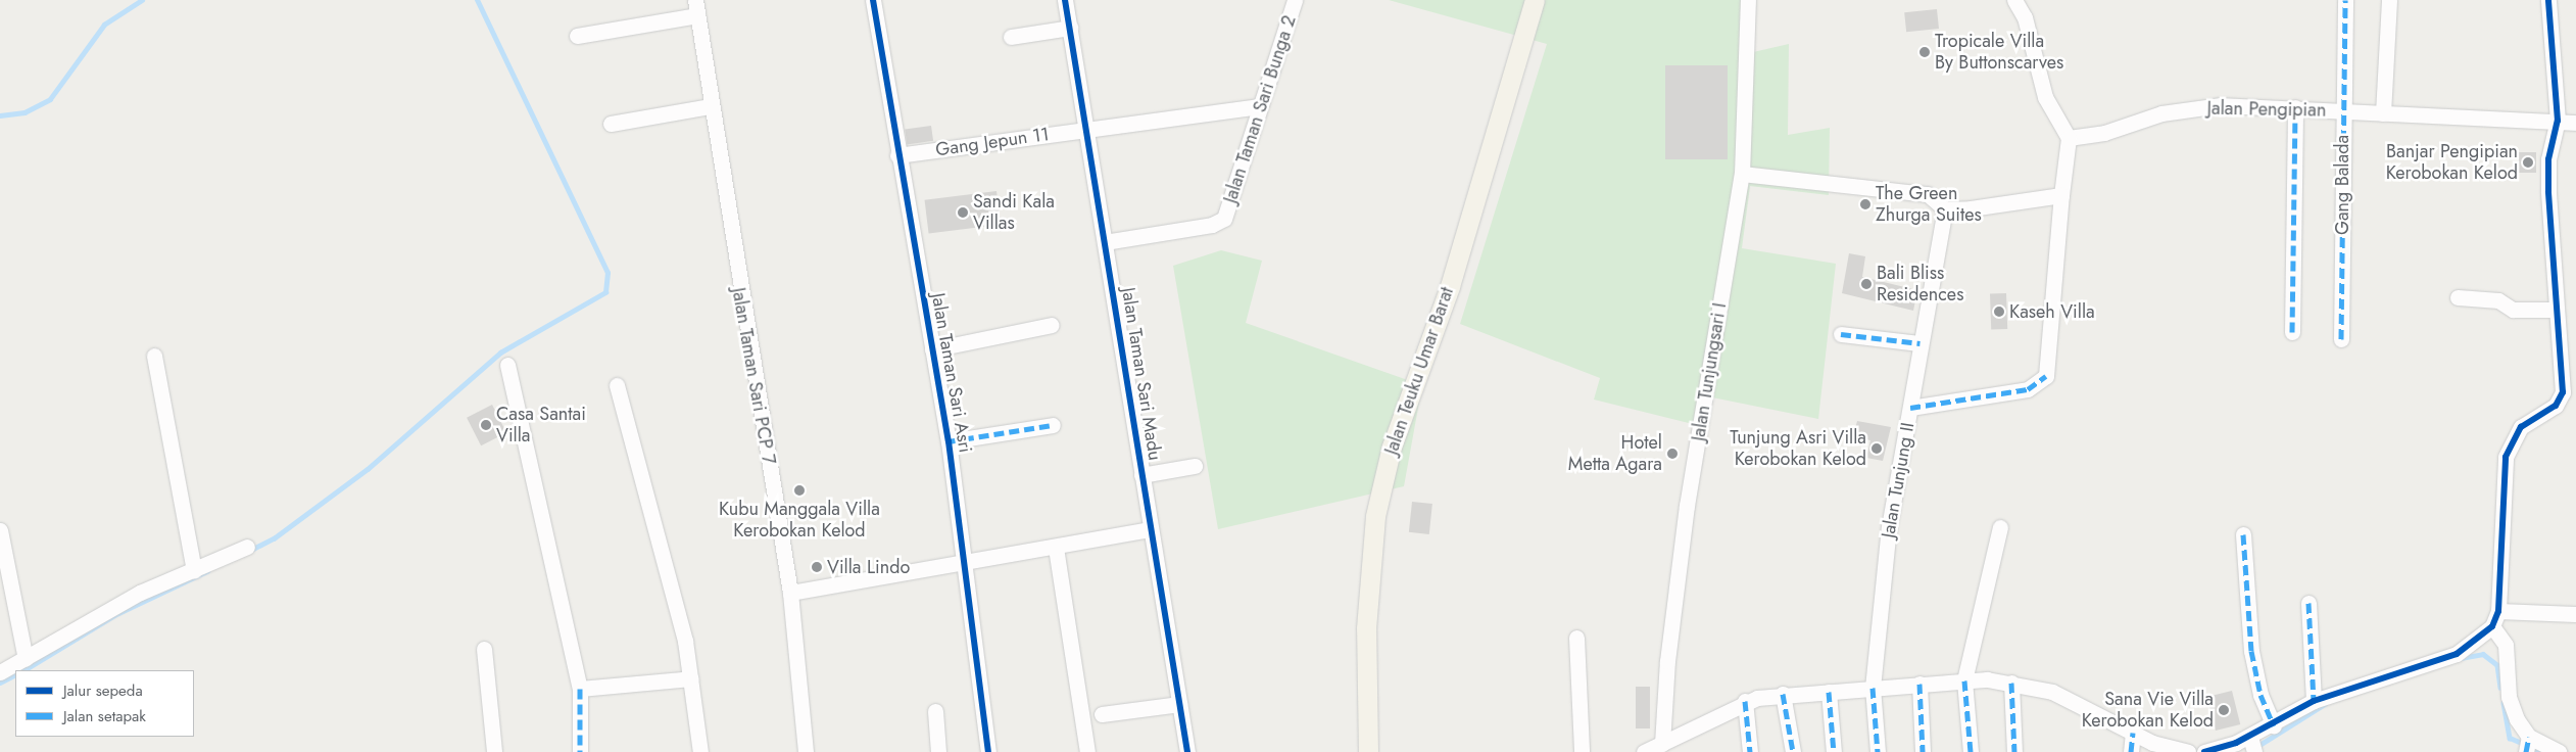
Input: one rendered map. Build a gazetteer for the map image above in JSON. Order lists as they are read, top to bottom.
{
  "streets": {
    "main road": ["Jalan Teuku Umar Barat"],
    "street": [
      "Jalan Taman Sari Bunga 2",
      "Jalan Pengipian",
      "Gang Jepun 11",
      "Gang Balada",
      "Jalan Tunjungsari I",
      "Jalan Taman Sari Asri",
      "Jalan Taman Sari Madu",
      "Jalan Taman Sari PCP 7",
      "Jalan Tunjung II"
    ]
  },
  "crossings": [
    ["Jalan Taman Sari Bunga 2", "Gang Jepun 11"],
    ["Jalan Taman Sari Bunga 2", "Jalan Taman Sari Madu"],
    ["Jalan Pengipian", "Gang Balada"],
    ["Gang Jepun 11", "Jalan Taman Sari Asri"],
    ["Gang Jepun 11", "Jalan Taman Sari Madu"]
  ],
  "places": [
    "Tropicale Villa By Buttonscarves",
    "Banjar Pengipian Kerobokan Kelod",
    "The Green Zhurga Suites",
    "Sandi Kala Villas",
    "Bali Bliss Residences",
    "Kaseh Villa",
    "Casa Santai Villa",
    "Tunjung Asri Villa Kerobokan Kelod",
    "Hotel Metta Agara",
    "Kubu Manggala Villa Kerobokan Kelod",
    "Villa Lindo",
    "Sana Vie Villa Kerobokan Kelod"
  ],
  "legend": ["Jalur sepeda", "Jalan setapak"]
}
